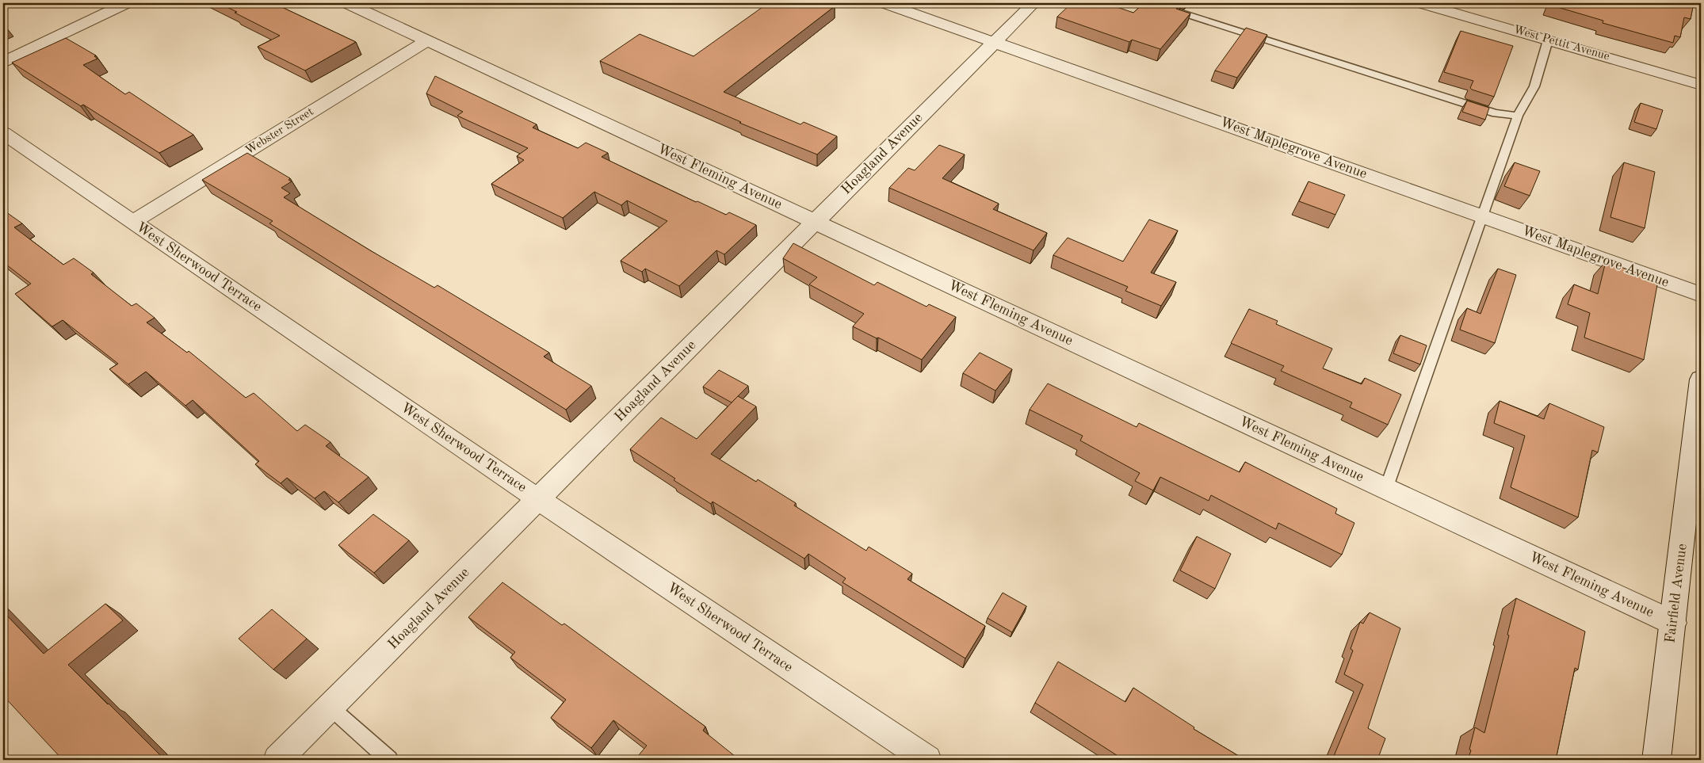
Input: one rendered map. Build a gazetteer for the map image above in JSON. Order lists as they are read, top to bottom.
{
  "streets": {
    "street": [
      "West Pettit Avenue",
      "Webster Street",
      "West Maplegrove Avenue",
      "Hoagland Avenue",
      "West Fleming Avenue",
      "West Sherwood Terrace",
      "Fairfield Avenue"
    ]
  },
  "crossings": [
    ["Webster Street", "West Fleming Avenue"],
    ["Webster Street", "West Sherwood Terrace"],
    ["West Maplegrove Avenue", "Hoagland Avenue"],
    ["Hoagland Avenue", "West Fleming Avenue"],
    ["Hoagland Avenue", "West Sherwood Terrace"],
    ["West Fleming Avenue", "Fairfield Avenue"]
  ]
}
